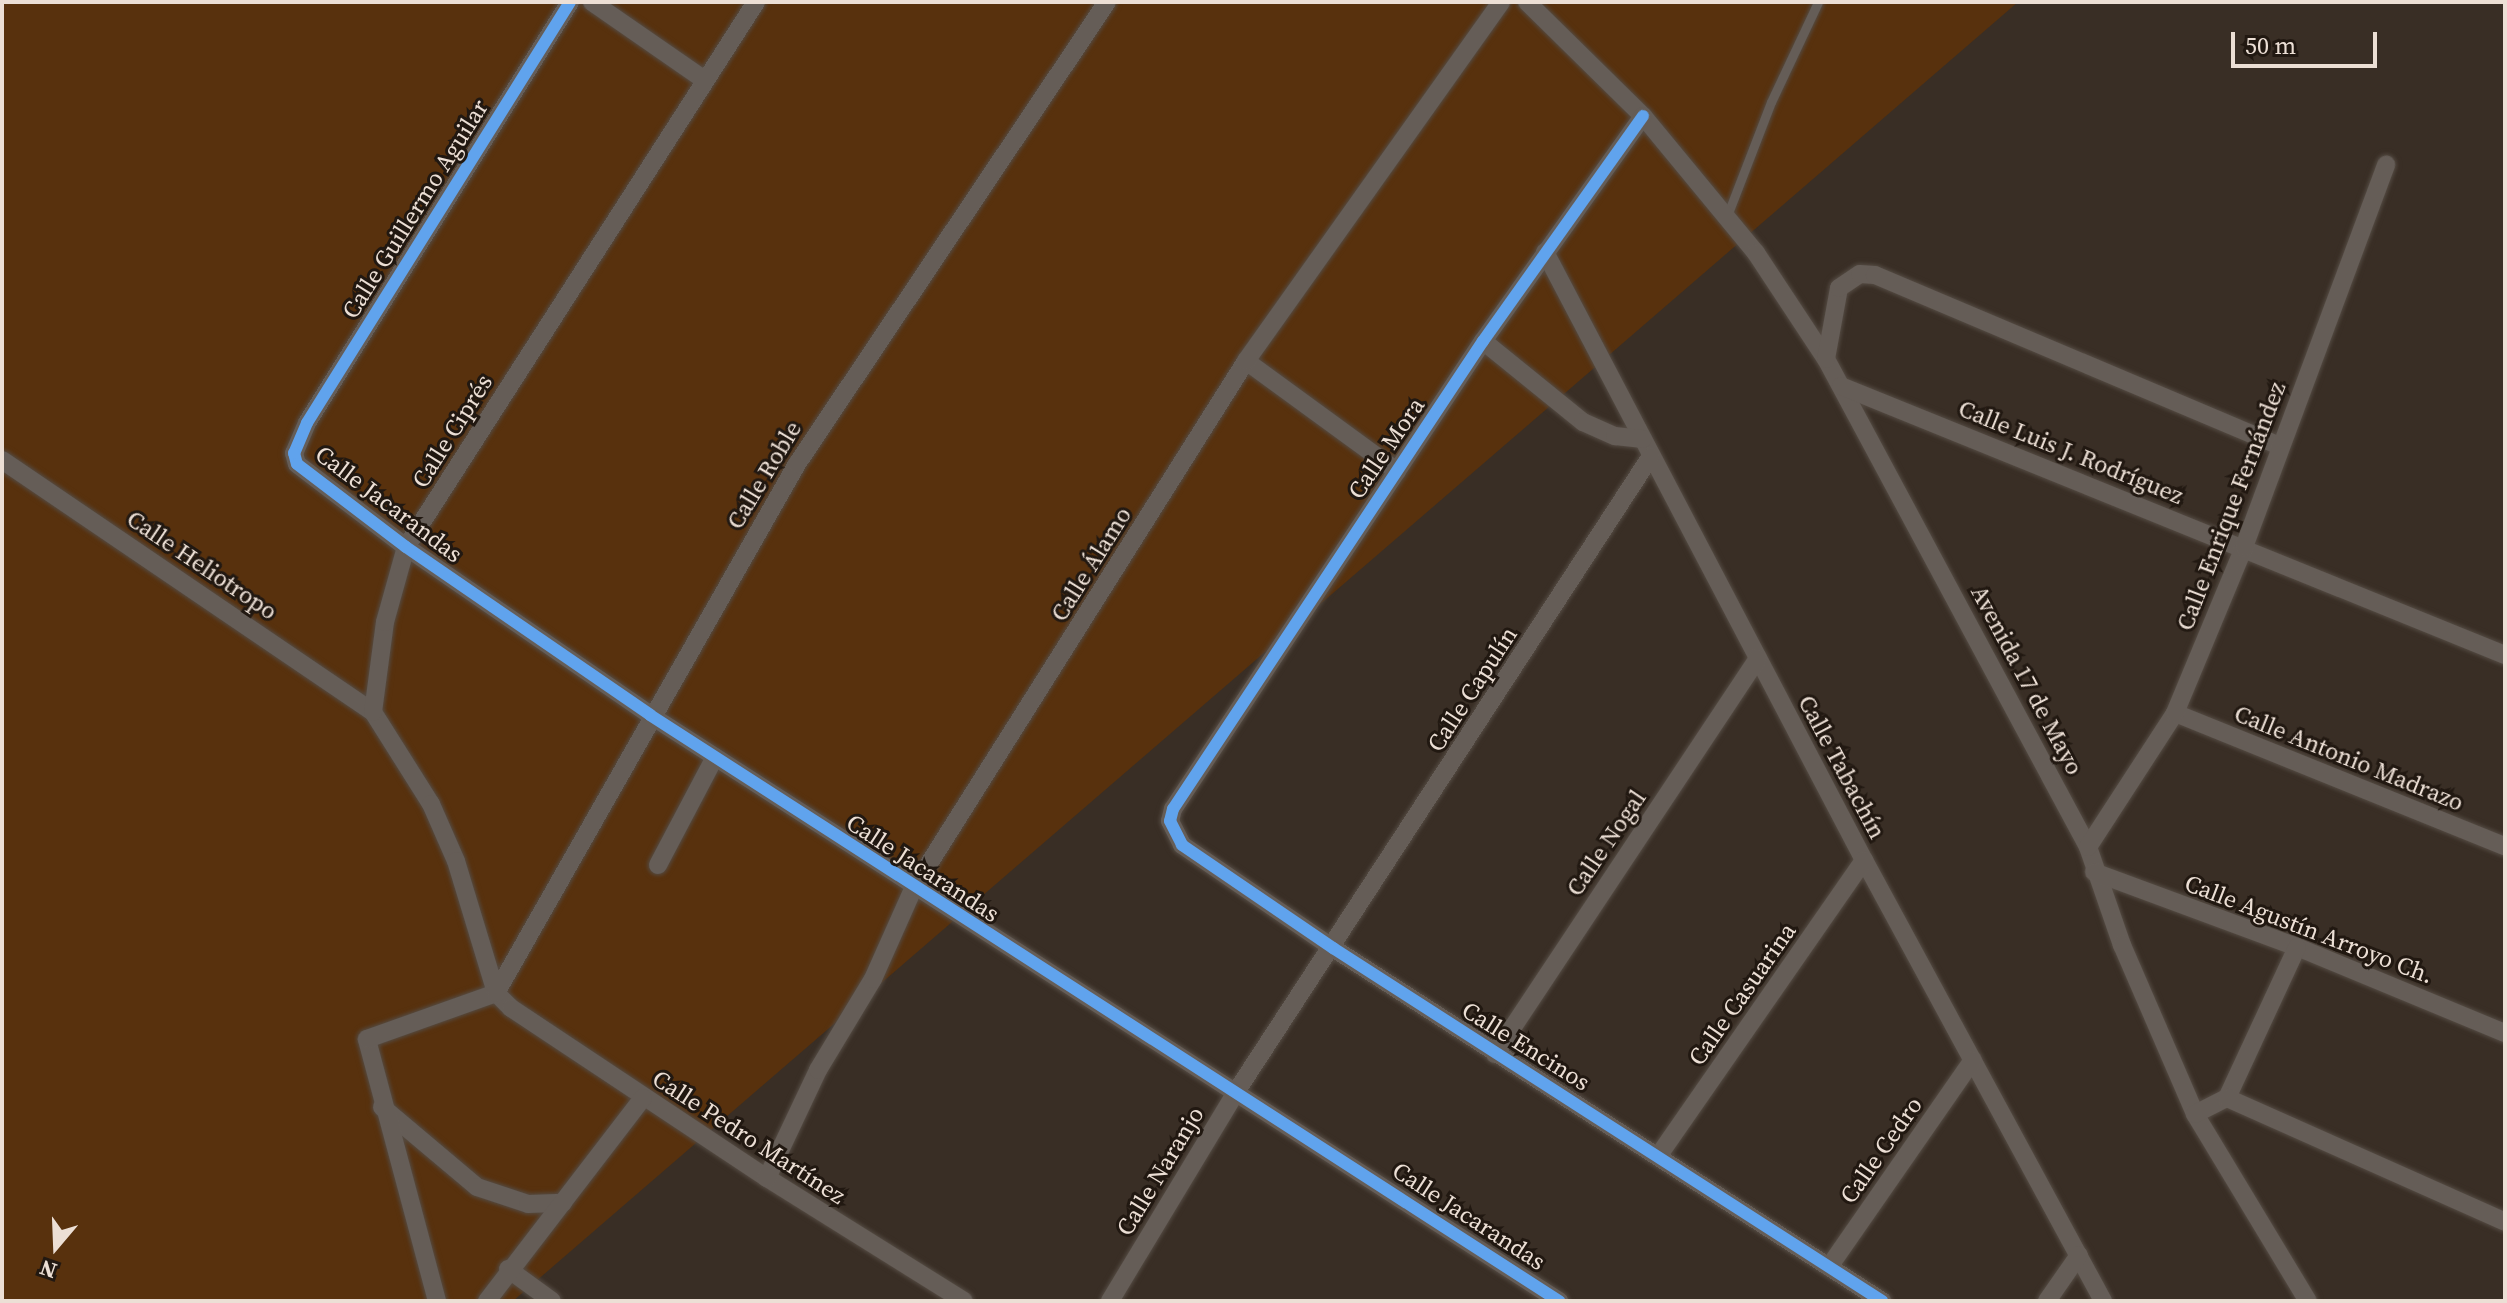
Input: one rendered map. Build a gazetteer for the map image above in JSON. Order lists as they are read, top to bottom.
{
  "streets": {
    "street": [
      "Calle Guillermo Aguilar",
      "Calle Ciprés",
      "Calle Mora",
      "Calle Luis J. Rodríguez",
      "Calle Roble",
      "Calle Jacarandas",
      "Calle Enrique Fernández",
      "Calle Álamo",
      "Calle Heliotropo",
      "Avenida 17 de Mayo",
      "Calle Capulín",
      "Calle Antonio Madrazo",
      "Calle Tabachín",
      "Calle Nogal",
      "Calle Agustín Arroyo Ch.",
      "Calle Casuarina",
      "Calle Encinos",
      "Calle Pedro Martínez",
      "Calle Cedro",
      "Calle Naranjo"
    ]
  },
  "crossings": [
    ["Calle Guillermo Aguilar", "Calle Jacarandas"],
    ["Calle Ciprés", "Calle Jacarandas"],
    ["Calle Ciprés", "Calle Heliotropo"],
    ["Calle Mora", "Avenida 17 de Mayo"],
    ["Calle Mora", "Calle Tabachín"],
    ["Calle Mora", "Calle Encinos"],
    ["Calle Luis J. Rodríguez", "Calle Enrique Fernández"],
    ["Calle Luis J. Rodríguez", "Avenida 17 de Mayo"],
    ["Calle Roble", "Calle Jacarandas"],
    ["Calle Roble", "Calle Pedro Martínez"],
    ["Calle Jacarandas", "Calle Álamo"],
    ["Calle Jacarandas", "Calle Naranjo"],
    ["Calle Enrique Fernández", "Avenida 17 de Mayo"],
    ["Calle Enrique Fernández", "Calle Antonio Madrazo"],
    ["Calle Álamo", "Calle Pedro Martínez"],
    ["Avenida 17 de Mayo", "Calle Agustín Arroyo Ch."],
    ["Calle Capulín", "Calle Tabachín"],
    ["Calle Capulín", "Calle Encinos"],
    ["Calle Capulín", "Calle Naranjo"],
    ["Calle Tabachín", "Calle Nogal"],
    ["Calle Tabachín", "Calle Casuarina"],
    ["Calle Tabachín", "Calle Cedro"],
    ["Calle Nogal", "Calle Encinos"],
    ["Calle Casuarina", "Calle Encinos"],
    ["Calle Encinos", "Calle Cedro"],
    ["Calle Encinos", "Calle Naranjo"]
  ],
  "scale_bar": "50 m",
  "north": "bottom"
}
